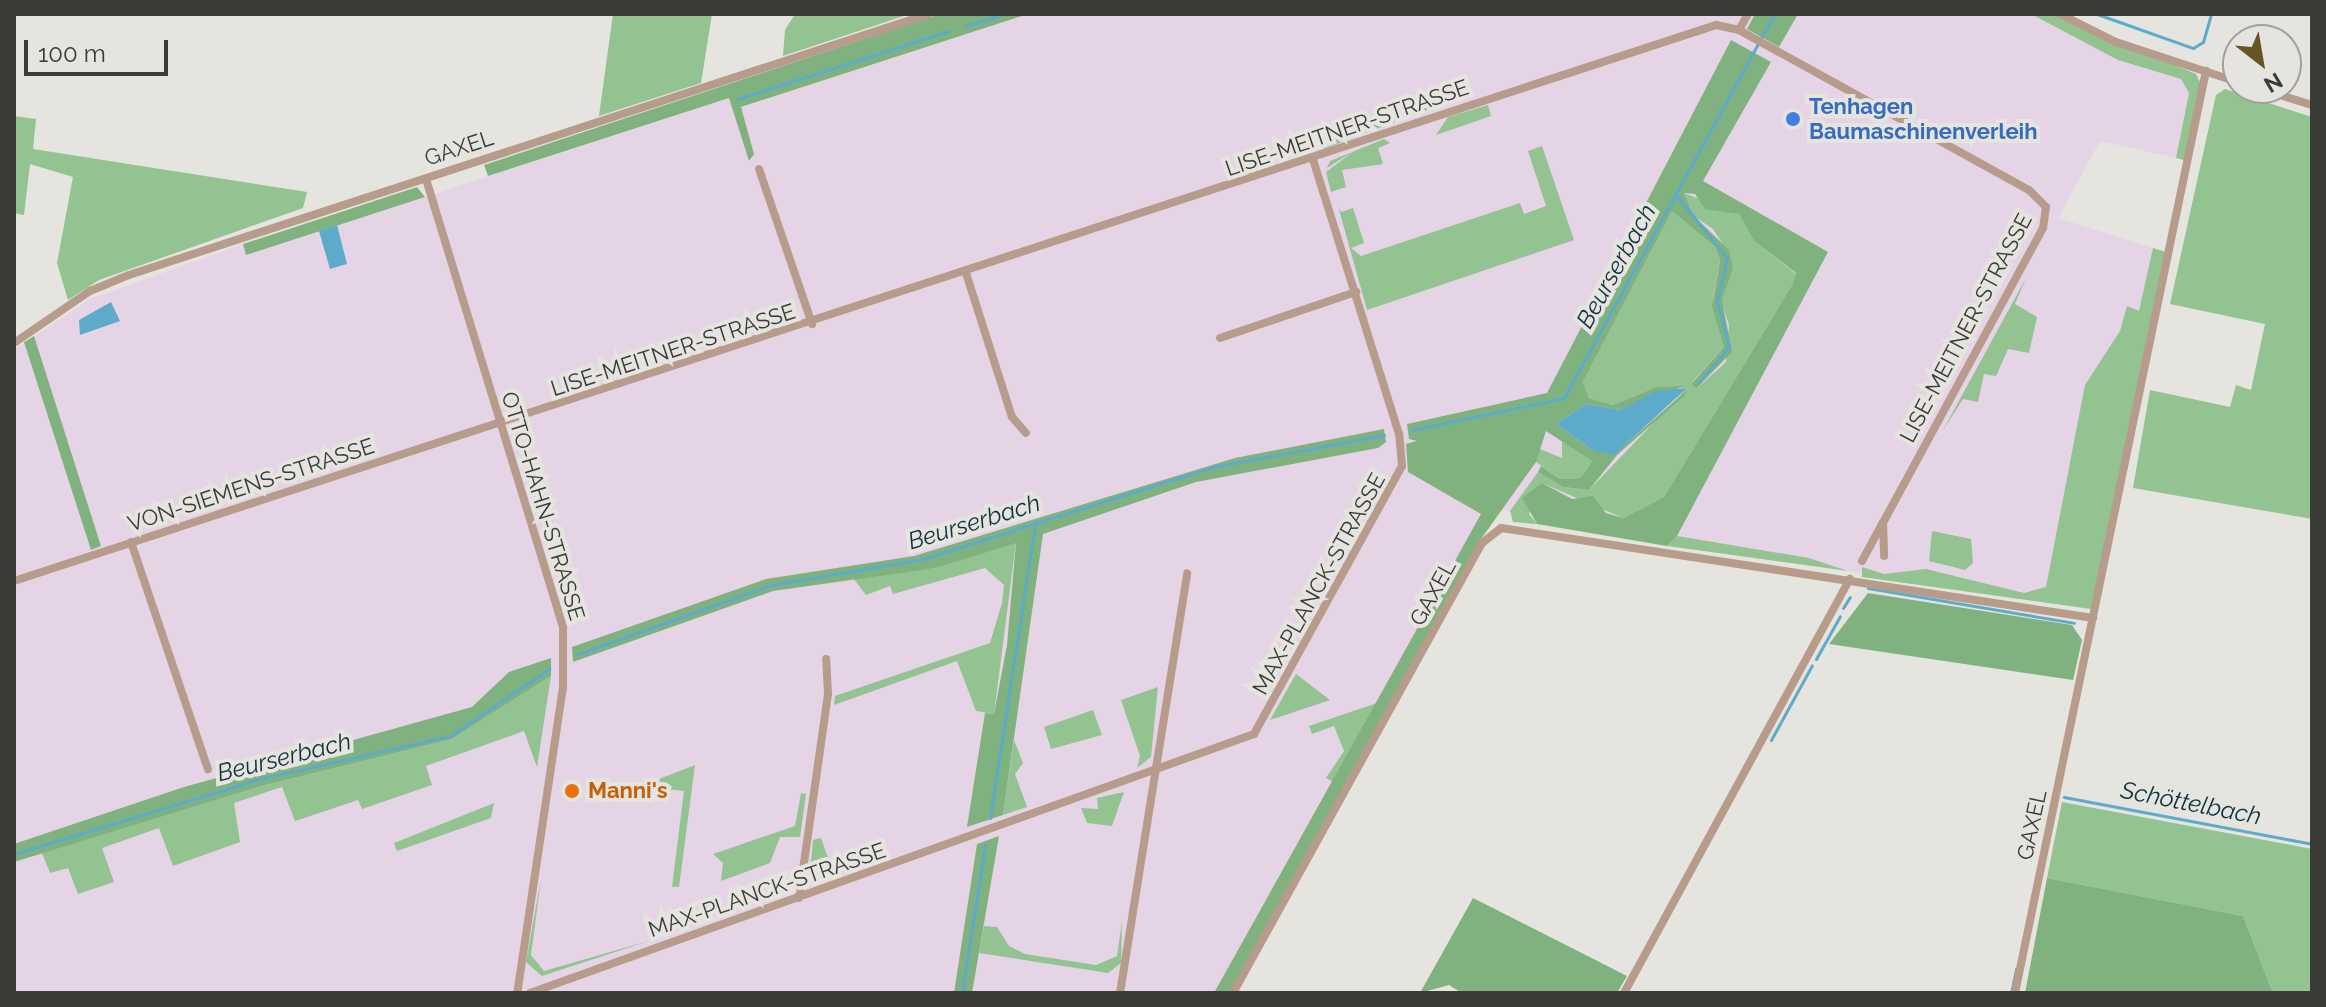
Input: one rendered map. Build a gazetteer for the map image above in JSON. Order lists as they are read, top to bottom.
{
  "streets": {
    "street": [
      "LISE-MEITNER-STRASSE",
      "GAXEL",
      "VON-SIEMENS-STRASSE",
      "OTTO-HAHN-STRASSE",
      "MAX-PLANCK-STRASSE"
    ]
  },
  "crossings": [
    ["LISE-MEITNER-STRASSE", "VON-SIEMENS-STRASSE"],
    ["LISE-MEITNER-STRASSE", "OTTO-HAHN-STRASSE"],
    ["LISE-MEITNER-STRASSE", "MAX-PLANCK-STRASSE"],
    ["GAXEL", "OTTO-HAHN-STRASSE"],
    ["VON-SIEMENS-STRASSE", "OTTO-HAHN-STRASSE"]
  ],
  "water": ["Beurserbach", "Schöttelbach"],
  "places": ["Tenhagen Baumaschinenverleih", "Manni's"],
  "scale_bar": "100 m",
  "north": "bottom right"
}
